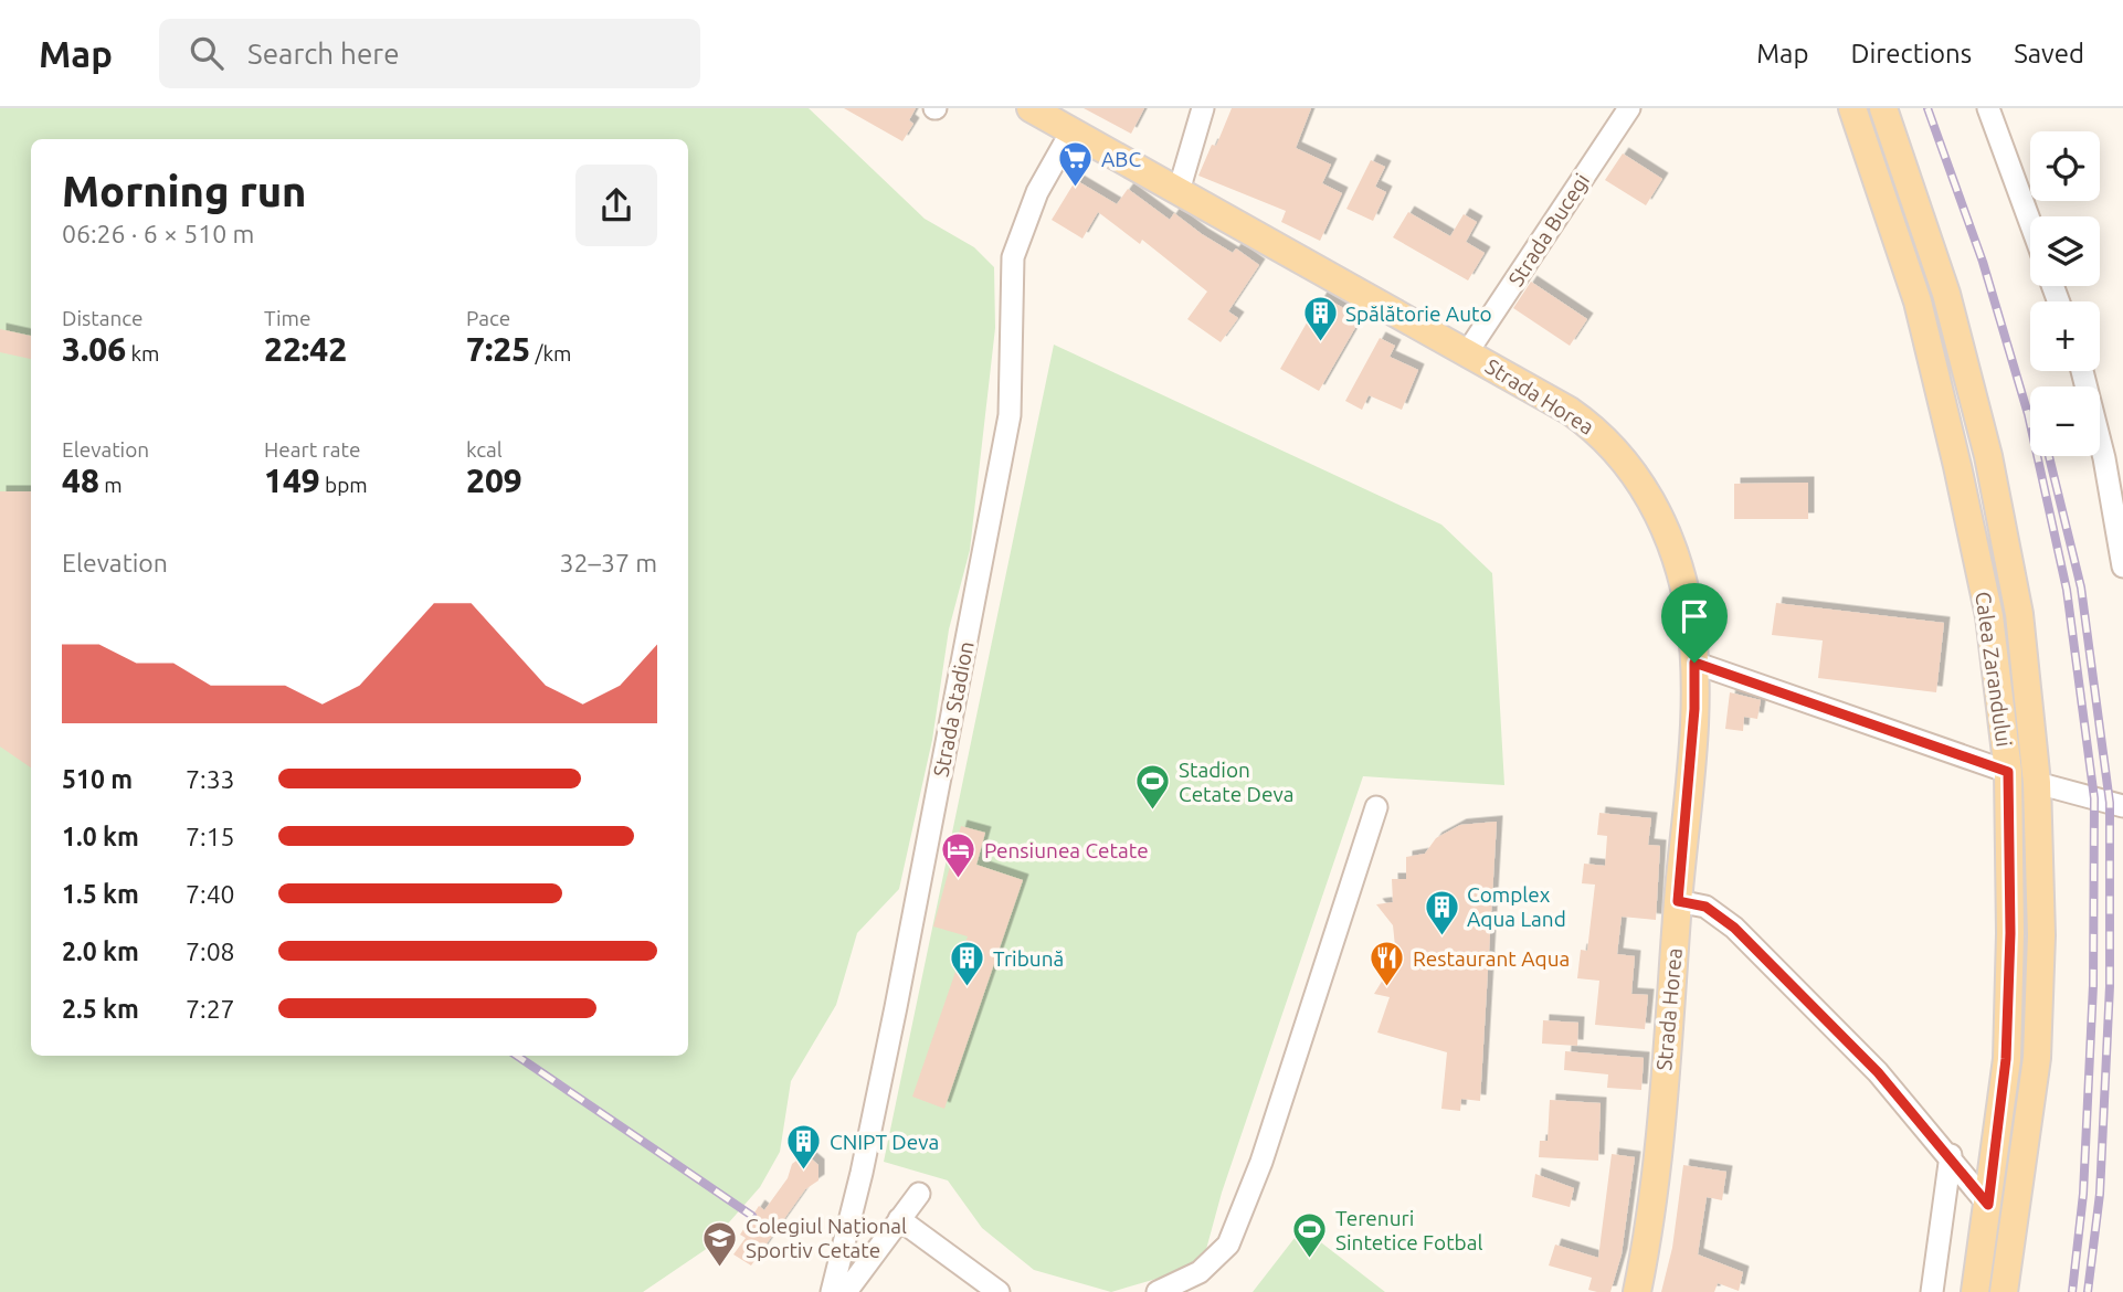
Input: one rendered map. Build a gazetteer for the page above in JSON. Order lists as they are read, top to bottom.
{
  "streets": {
    "main road": ["Strada Horea", "Calea Zarandului"],
    "street": ["Strada Bucegi", "Strada Stadion"]
  },
  "crossings": [
    ["Strada Bucegi", "Strada Horea"],
    ["Strada Horea", "Strada Stadion"]
  ],
  "places": {
    "supermarket": ["ABC"],
    "building": [
      "Spălătorie Auto",
      "Complex Aqua Land",
      "Tribună",
      "CNIPT Deva"
    ],
    "sports": ["Stadion Cetate Deva", "Terenuri Sintetice Fotbal"],
    "hotel": ["Pensiunea Cetate"],
    "restaurant": ["Restaurant Aqua"],
    "school or university": ["Colegiul Național Sportiv Cetate"]
  },
  "page": {
    "header": "Map",
    "search": "Search here",
    "nav": ["Map", "Directions", "Saved"],
    "map_buttons": ["+", "−"],
    "heading": ["Morning run", "06:26 · 6 × 510 m"],
    "stats": [
      ["Distance", "3.06 km"],
      ["Time", "22:42"],
      ["Pace", "7:25 /km"],
      ["Elevation", "48 m"],
      ["Heart rate", "149 bpm"],
      ["kcal", "209"]
    ],
    "chart": ["Elevation", "32–37 m"],
    "list": [
      {
        "name": "510 m",
        "note": "7:33"
      },
      {
        "name": "1.0 km",
        "note": "7:15"
      },
      {
        "name": "1.5 km",
        "note": "7:40"
      },
      {
        "name": "2.0 km",
        "note": "7:08"
      },
      {
        "name": "2.5 km",
        "note": "7:27"
      }
    ]
  }
}
